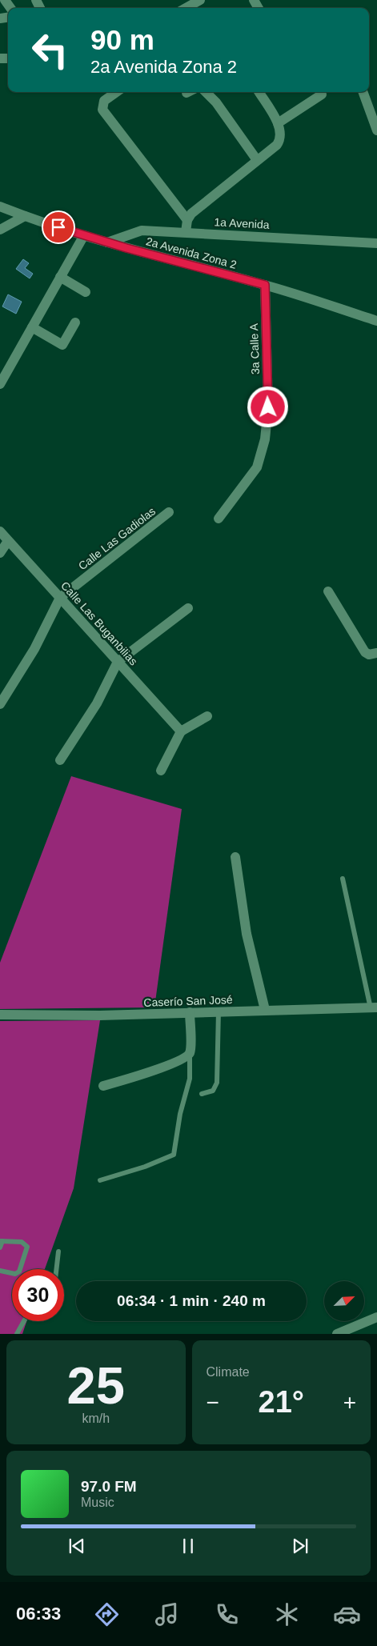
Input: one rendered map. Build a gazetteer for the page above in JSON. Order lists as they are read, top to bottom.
{
  "streets": {
    "street": [
      "1a Avenida",
      "2a Avenida Zona 2",
      "3a Calle A",
      "Calle Las Gadiolas",
      "Calle Las Buganbilias",
      "Caserío San José"
    ]
  },
  "crossings": [
    ["1a Avenida", "2a Avenida Zona 2"],
    ["2a Avenida Zona 2", "3a Calle A"],
    ["Calle Las Gadiolas", "Calle Las Buganbilias"]
  ],
  "north": "top right",
  "page": {
    "turn": ["90 m", "2a Avenida Zona 2"],
    "limit": "30",
    "trip": "06:34 · 1 min · 240 m",
    "tile": [
      ["25", "km/h"],
      "Climate"
    ],
    "heat": ["−", "21°", "+"],
    "song": ["97.0 FM", "Music"],
    "tabs": "06:33"
  }
}
